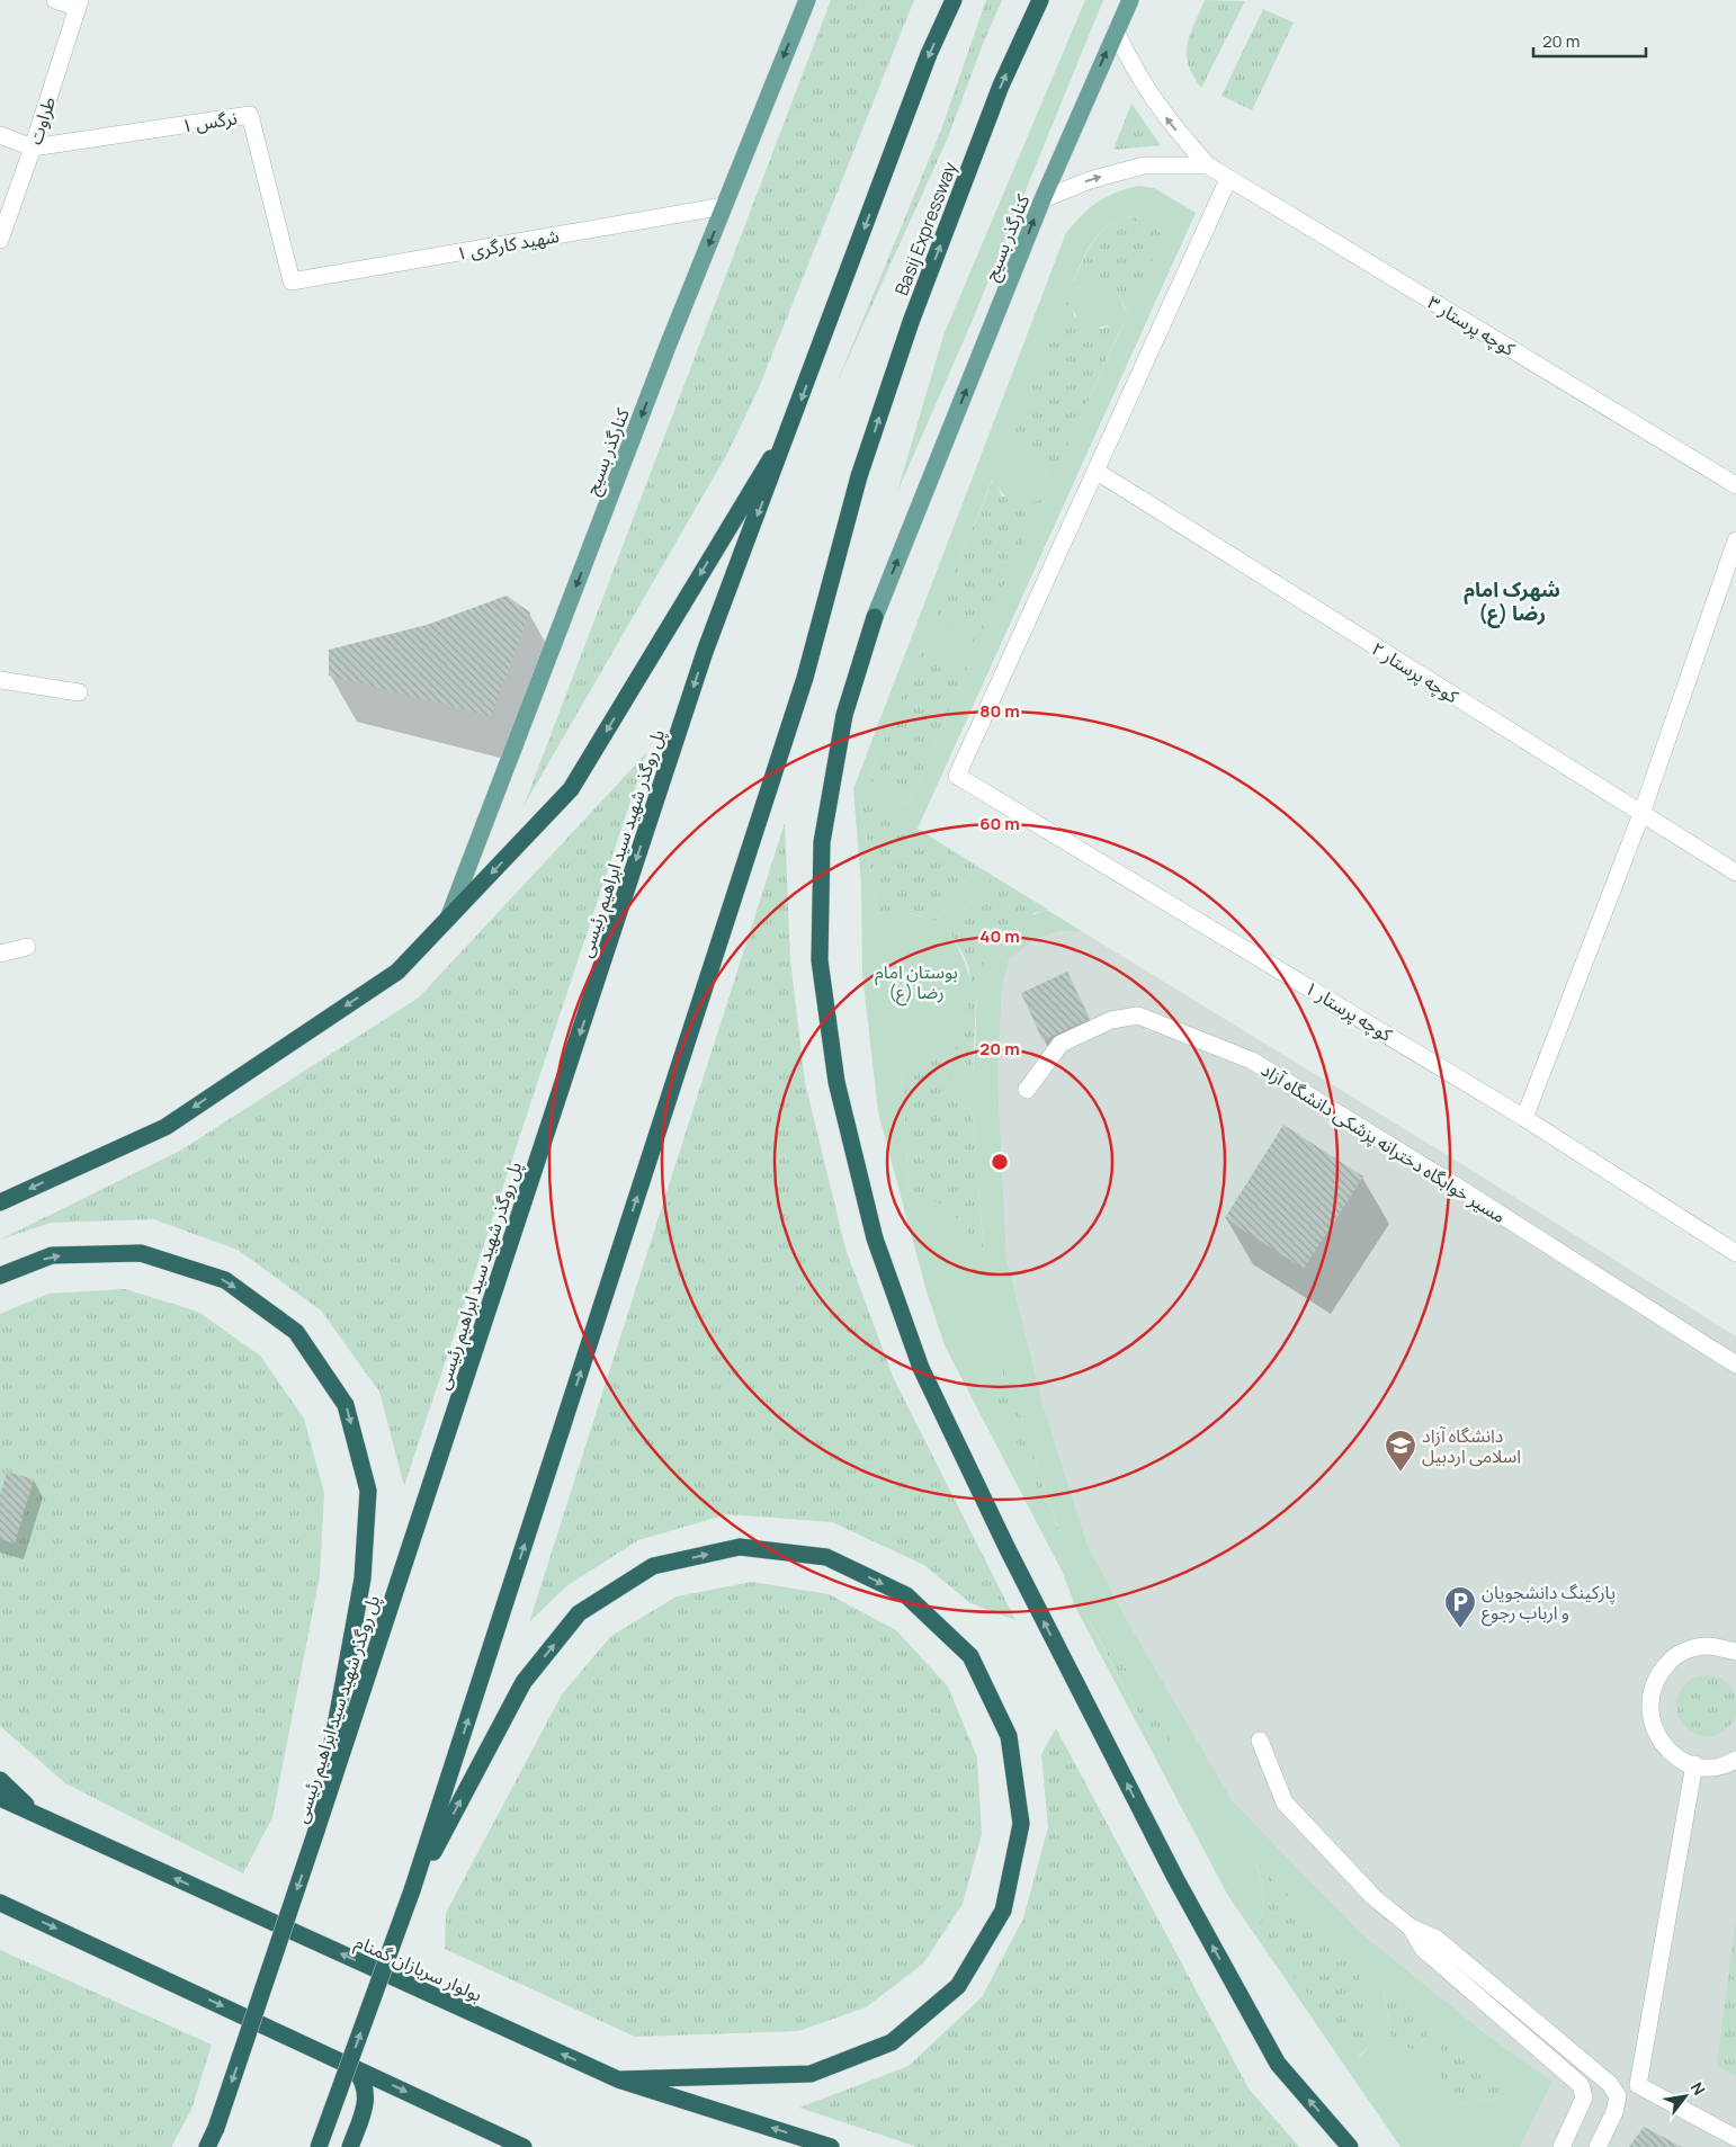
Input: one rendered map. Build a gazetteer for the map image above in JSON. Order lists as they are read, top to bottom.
{
  "streets": {
    "highway": ["Basij Expressway", "پل روگذر شهید سید ابراهیم رئیسی", "بولوار سربازان گمنام"],
    "main road": ["کنارگذر بسیج"],
    "street": [
      "طراوت",
      "نرگس ۱",
      "شهید کارگری ۱",
      "کوچه پرستار ۳",
      "کوچه پرستار ۲",
      "کوچه پرستار ۱",
      "مسیر خوابگاه دخترانه پزشکی دانشگاه آزاد"
    ]
  },
  "crossings": [
    ["طراوت", "نرگس ۱"],
    ["نرگس ۱", "شهید کارگری ۱"],
    ["کنارگذر بسیج", "شهید کارگری ۱"],
    ["کنارگذر بسیج", "کوچه پرستار ۳"],
    ["کوچه پرستار ۲", "کوچه پرستار ۱"]
  ],
  "districts": ["شهرک امام رضا (ع)"],
  "parks": ["بوستان امام رضا (ع)"],
  "places": {
    "school or university": ["دانشگاه آزاد اسلامی اردبیل"],
    "parking": ["پارکینگ دانشجویان و ارباب رجوع"]
  },
  "scale_bar": "20 m",
  "north": "top right",
  "rings": [
    "80 m",
    "60 m",
    "40 m",
    "20 m"
  ]
}
